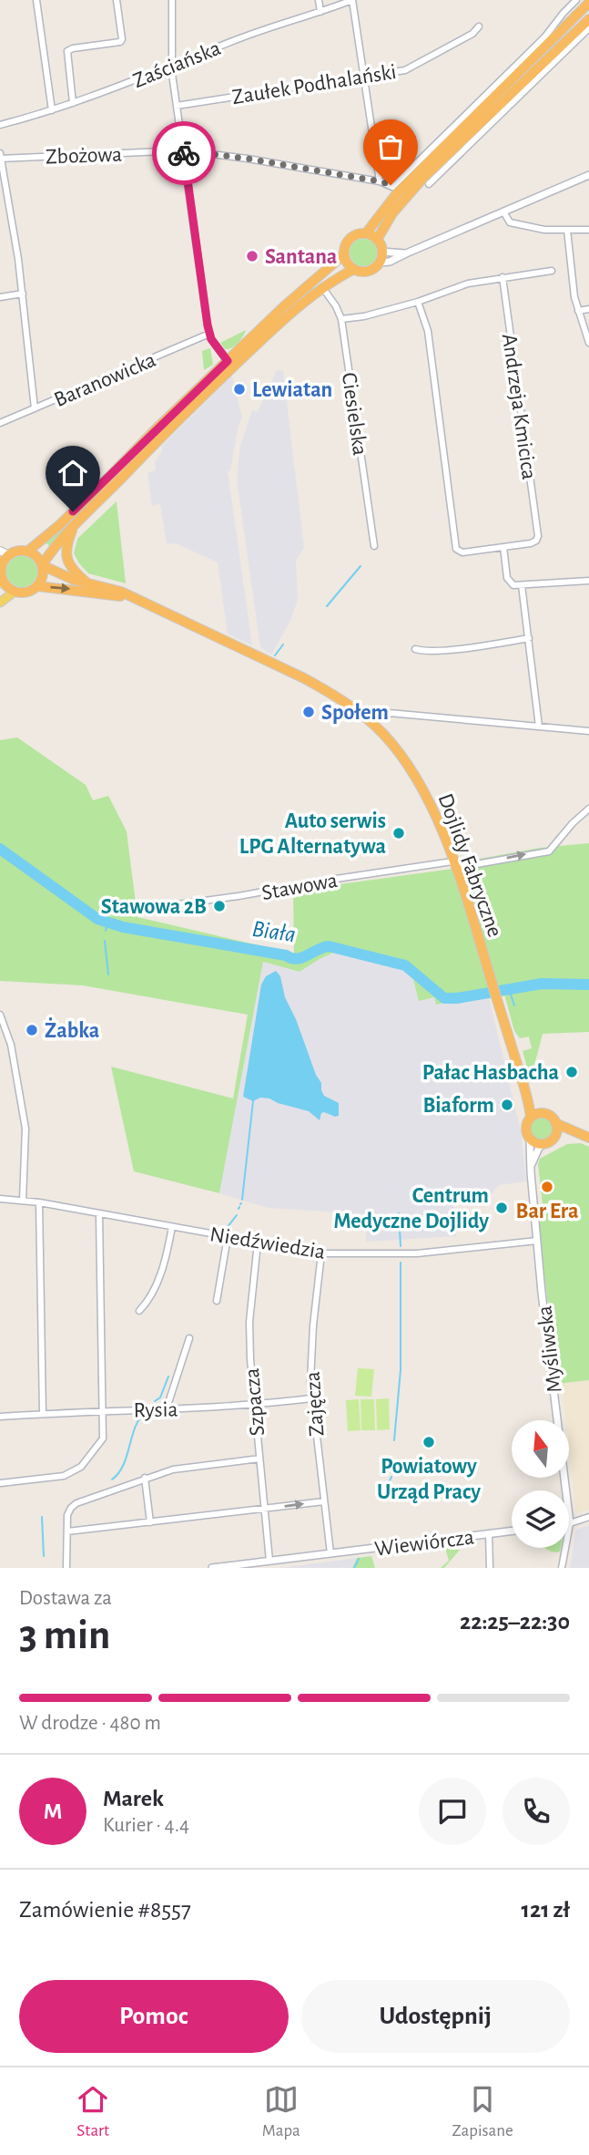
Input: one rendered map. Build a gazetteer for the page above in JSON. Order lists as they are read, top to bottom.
{
  "streets": {
    "highway": ["Dojlidy Fabryczne"],
    "street": [
      "Zaściańska",
      "Zaułek Podhalański",
      "Zbożowa",
      "Baranowicka",
      "Andrzeja Kmicica",
      "Ciesielska",
      "Stawowa",
      "Niedźwiedzia",
      "Myśliwska",
      "Szpacza",
      "Zajęcza",
      "Rysia",
      "Wiewiórcza"
    ]
  },
  "crossings": [
    ["Dojlidy Fabryczne", "Stawowa"],
    ["Dojlidy Fabryczne", "Myśliwska"],
    ["Niedźwiedzia", "Myśliwska"],
    ["Niedźwiedzia", "Szpacza"],
    ["Niedźwiedzia", "Zajęcza"],
    ["Szpacza", "Rysia"],
    ["Szpacza", "Wiewiórcza"],
    ["Zajęcza", "Rysia"],
    ["Zajęcza", "Wiewiórcza"]
  ],
  "water": ["Biała"],
  "places": [
    "Santana",
    "Lewiatan",
    "Społem",
    "Auto serwis LPG Alternatywa",
    "Stawowa 2B",
    "Żabka",
    "Pałac Hasbacha",
    "Biaform",
    "Bar Era",
    "Centrum Medyczne Dojlidy",
    "Powiatowy Urząd Pracy"
  ],
  "north": "top",
  "page": {
    "heading": ["3 min", "Dostawa za", "22:25–22:30"],
    "panel": [
      "Marek",
      "Kurier · 4.4",
      "Zamówienie #8557",
      "121 zł"
    ],
    "bar": "W drodze · 480 m",
    "round": "M",
    "buttons": ["Pomoc", "Udostępnij"],
    "tabs": ["Start", "Mapa", "Zapisane"]
  }
}
